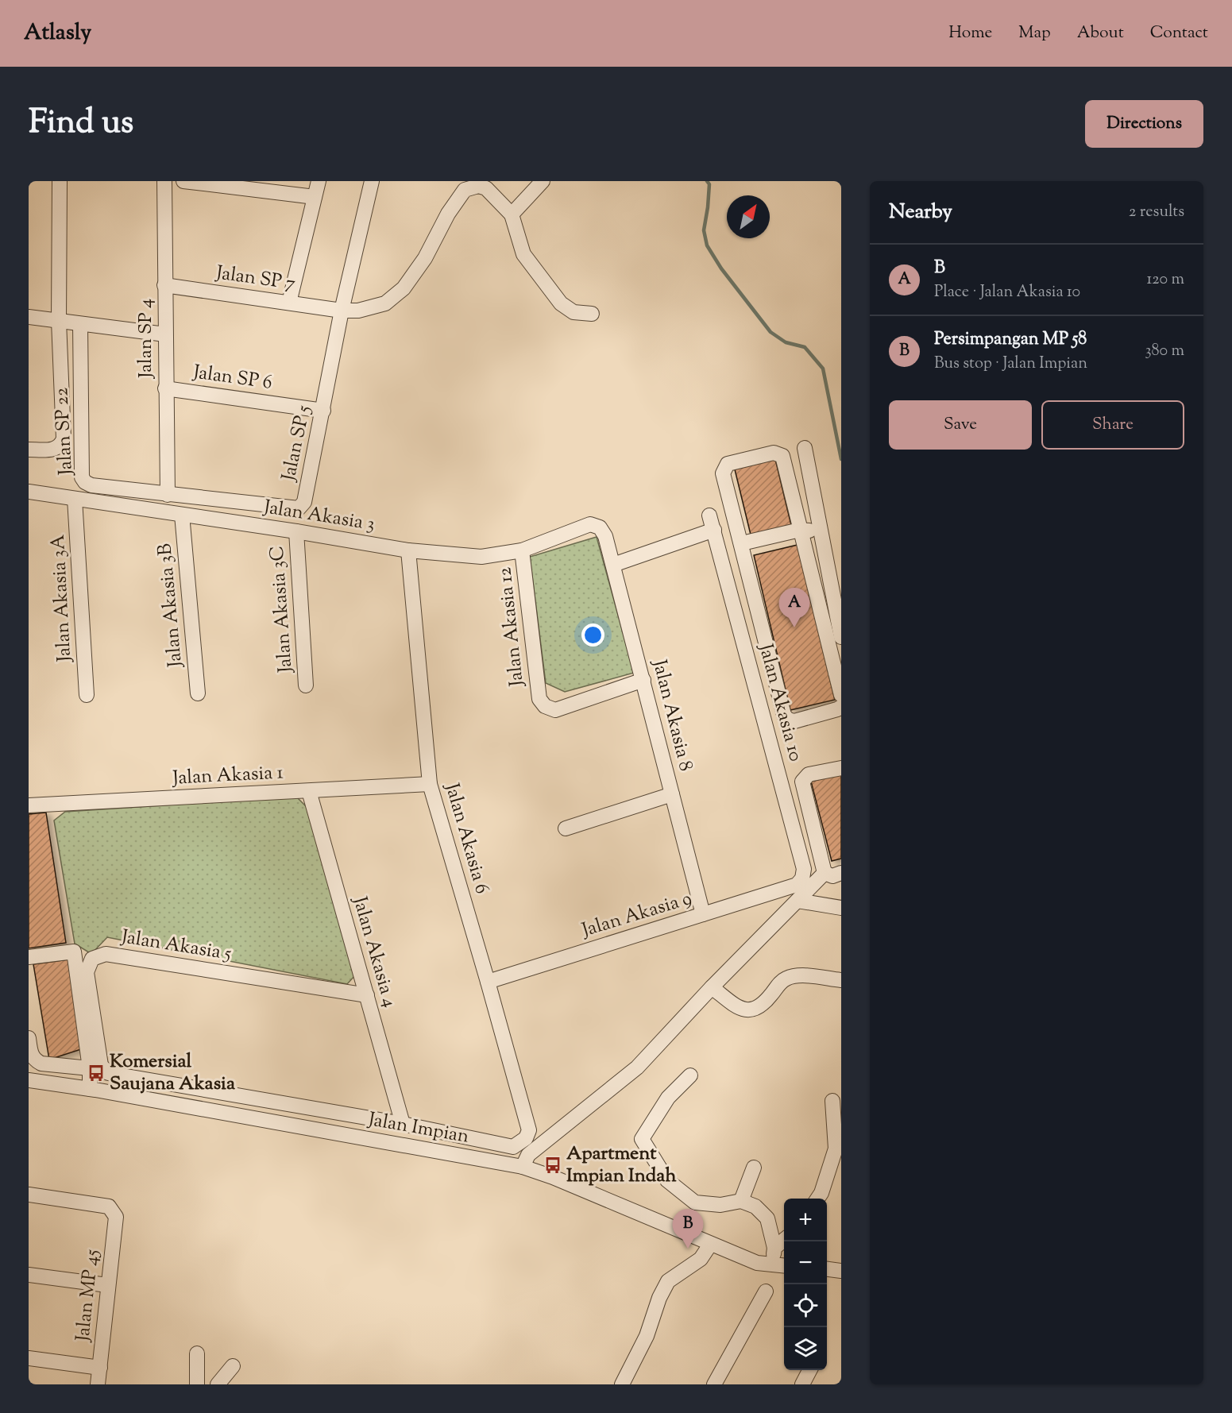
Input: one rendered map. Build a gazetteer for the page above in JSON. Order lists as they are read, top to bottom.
{
  "streets": {
    "street": [
      "Jalan SP 7",
      "Jalan SP 4",
      "Jalan SP 6",
      "Jalan SP 22",
      "Jalan SP 5",
      "Jalan Akasia 3",
      "Jalan Akasia 3A",
      "Jalan Akasia 3B",
      "Jalan Akasia 3C",
      "Jalan Akasia 12",
      "Jalan Akasia 10",
      "Jalan Akasia 8",
      "Jalan Akasia 1",
      "Jalan Akasia 6",
      "Jalan Akasia 9",
      "Jalan Akasia 5",
      "Jalan Akasia 4",
      "Jalan Impian",
      "Jalan MP 45"
    ]
  },
  "crossings": [
    ["Jalan SP 7", "Jalan SP 4"],
    ["Jalan SP 7", "Jalan SP 5"],
    ["Jalan SP 4", "Jalan SP 6"],
    ["Jalan SP 4", "Jalan SP 22"],
    ["Jalan SP 4", "Jalan SP 5"],
    ["Jalan SP 6", "Jalan SP 5"],
    ["Jalan SP 22", "Jalan SP 5"],
    ["Jalan Akasia 3", "Jalan Akasia 3A"],
    ["Jalan Akasia 3", "Jalan Akasia 3B"],
    ["Jalan Akasia 3", "Jalan Akasia 3C"],
    ["Jalan Akasia 3", "Jalan Akasia 12"],
    ["Jalan Akasia 3", "Jalan Akasia 8"],
    ["Jalan Akasia 3", "Jalan Akasia 6"],
    ["Jalan Akasia 12", "Jalan Akasia 8"],
    ["Jalan Akasia 10", "Jalan Akasia 9"],
    ["Jalan Akasia 8", "Jalan Akasia 9"],
    ["Jalan Akasia 1", "Jalan Akasia 6"],
    ["Jalan Akasia 1", "Jalan Akasia 4"],
    ["Jalan Akasia 6", "Jalan Akasia 9"],
    ["Jalan Akasia 6", "Jalan Akasia 4"],
    ["Jalan Akasia 5", "Jalan Akasia 4"]
  ],
  "places": {
    "bus stop": ["Komersial Saujana Akasia", "Apartment Impian Indah"]
  },
  "north": "top right",
  "page": {
    "header": "Atlasly",
    "nav": [
      "Home",
      "Map",
      "About",
      "Contact"
    ],
    "title": "Find us",
    "buttons": [
      "Directions",
      ["Save", "Share"]
    ],
    "heading": ["Nearby", "2 results"],
    "list": [
      {
        "mark": "A",
        "name": "B",
        "note": "Place · Jalan Akasia 10",
        "value": "120 m"
      },
      {
        "mark": "B",
        "name": "Persimpangan MP 58",
        "note": "Bus stop · Jalan Impian",
        "value": "380 m"
      }
    ],
    "pins": ["A", "B"],
    "map_buttons": ["+", "−"]
  }
}
